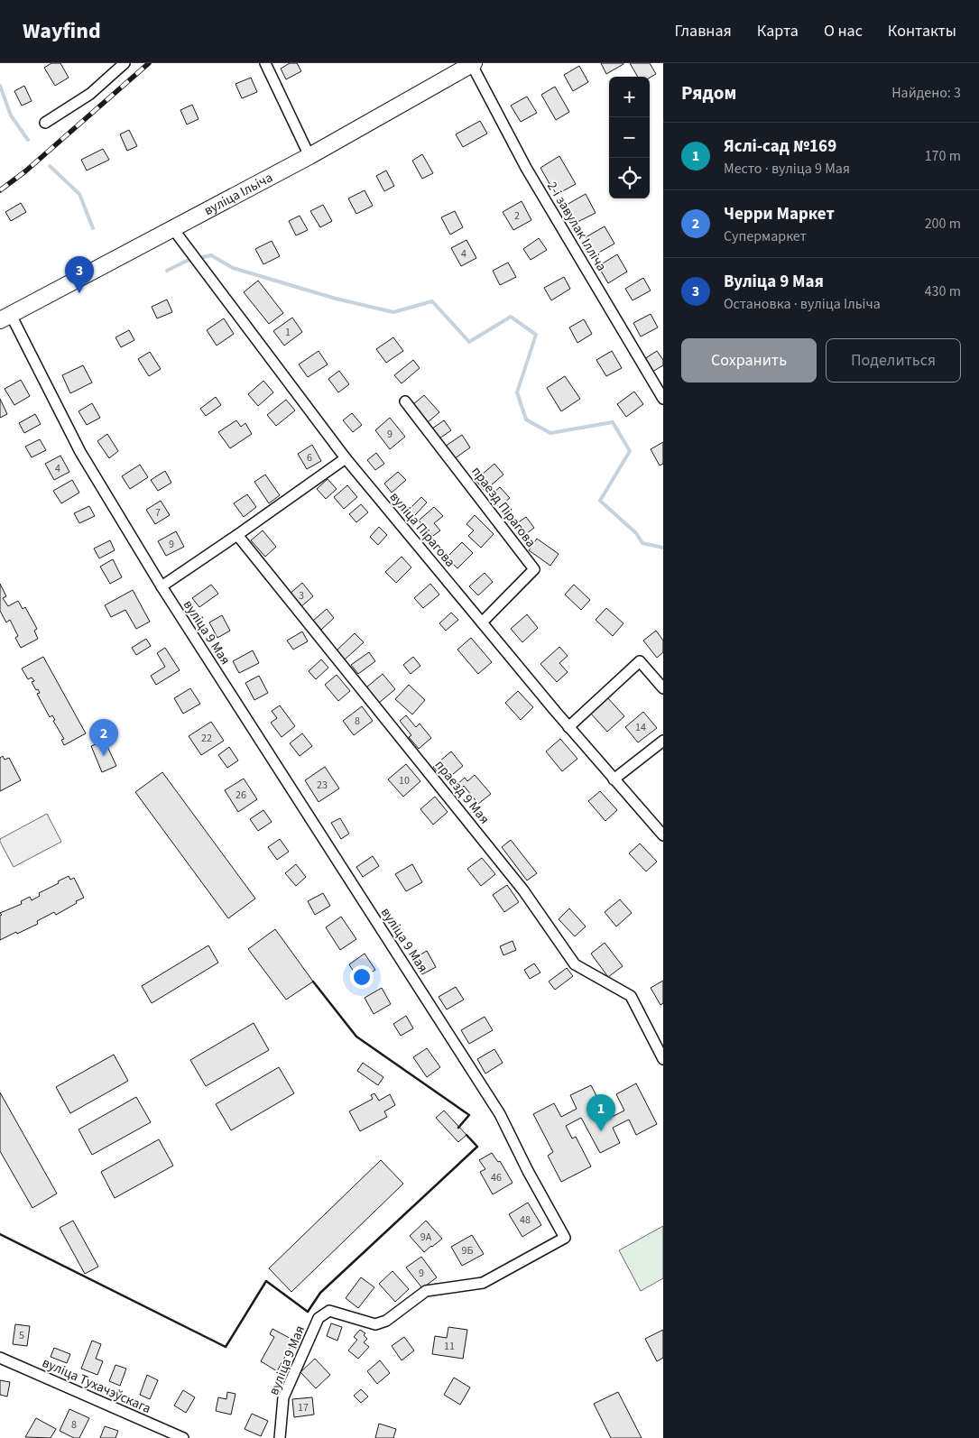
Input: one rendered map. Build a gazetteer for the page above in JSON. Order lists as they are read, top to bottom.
{
  "streets": {
    "main road": ["вуліца Ільіча"],
    "street": [
      "2-і завулак Ілліча",
      "праезд Пірагова",
      "вуліца Пірагова",
      "вуліца 9 Мая",
      "праезд 9 Мая",
      "вуліца Тухачэўскага"
    ]
  },
  "crossings": [
    ["вуліца Ільіча", "2-і завулак Ілліча"],
    ["вуліца Ільіча", "вуліца Пірагова"],
    ["вуліца Ільіча", "вуліца 9 Мая"],
    ["праезд Пірагова", "вуліца Пірагова"]
  ],
  "house_numbers": [
    "2",
    "4",
    "1",
    "9",
    "6",
    "4",
    "7",
    "9",
    "3",
    "8",
    "14",
    "22",
    "10",
    "23",
    "26",
    "46",
    "48",
    "9А",
    "9Б",
    "9",
    "5",
    "11",
    "17",
    "8"
  ],
  "page": {
    "header": "Wayfind",
    "nav": [
      "Главная",
      "Карта",
      "О нас",
      "Контакты"
    ],
    "heading": ["Рядом", "Найдено: 3"],
    "map_buttons": ["+", "−"],
    "list": [
      {
        "mark": "1",
        "name": "Яслі-сад №169",
        "note": "Место · вуліца 9 Мая",
        "value": "170 m"
      },
      {
        "mark": "2",
        "name": "Черри Маркет",
        "note": "Супермаркет",
        "value": "200 m"
      },
      {
        "mark": "3",
        "name": "Вуліца 9 Мая",
        "note": "Остановка · вуліца Ільіча",
        "value": "430 m"
      }
    ],
    "pins": ["3", "2", "1"],
    "buttons": ["Сохранить", "Поделиться"]
  }
}
